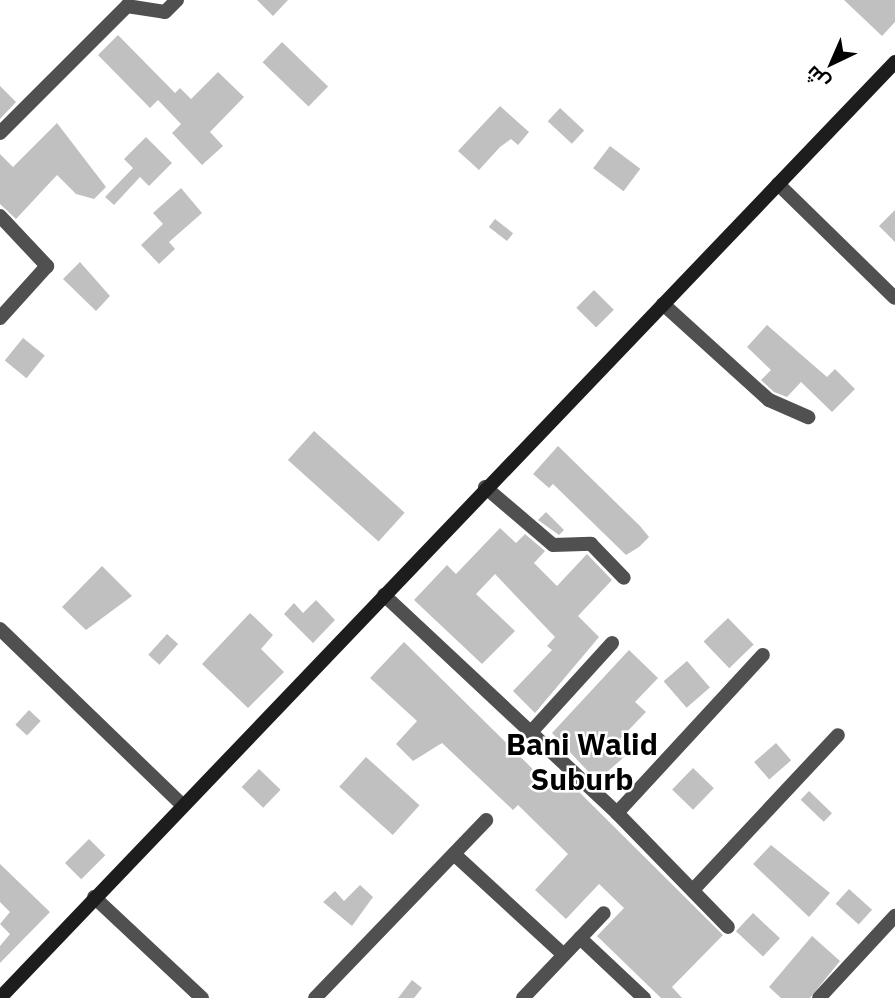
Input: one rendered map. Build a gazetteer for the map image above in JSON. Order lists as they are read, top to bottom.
{
  "districts": ["Bani Walid Suburb"],
  "north": "bottom left"
}
